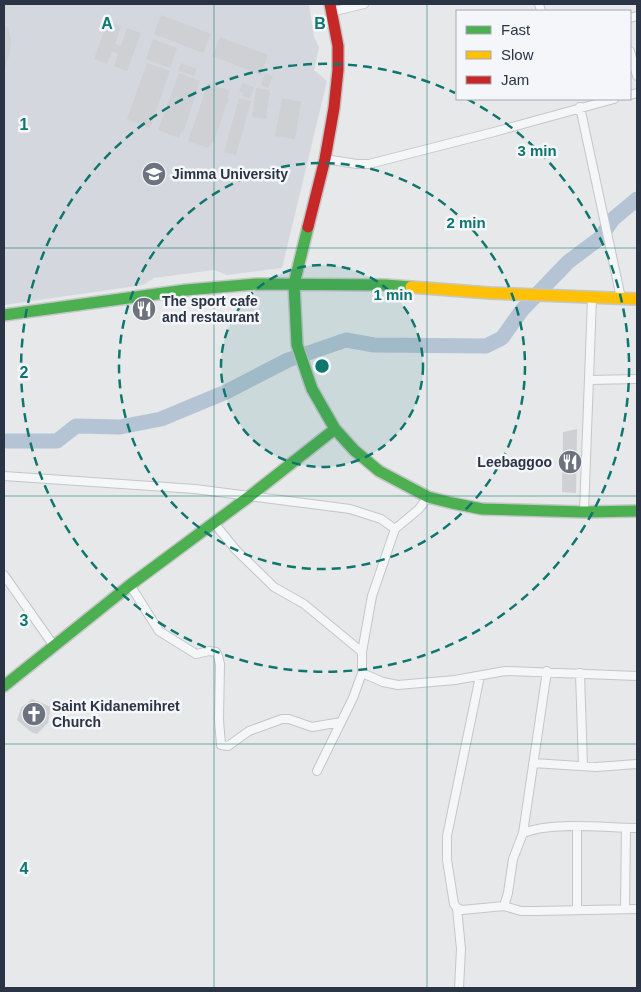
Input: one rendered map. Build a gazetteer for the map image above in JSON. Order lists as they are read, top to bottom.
{
  "places": {
    "school or university": ["Jimma University"],
    "restaurant": ["The sport cafe and restaurant", "Leebaggoo"],
    "church": ["Saint Kidanemihret Church"]
  },
  "legend": ["Fast", "Slow", "Jam"],
  "grid": {
    "columns": ["A", "B"],
    "rows": [
      "1",
      "2",
      "3",
      "4"
    ]
  },
  "rings": ["3 min", "2 min", "1 min"]
}
